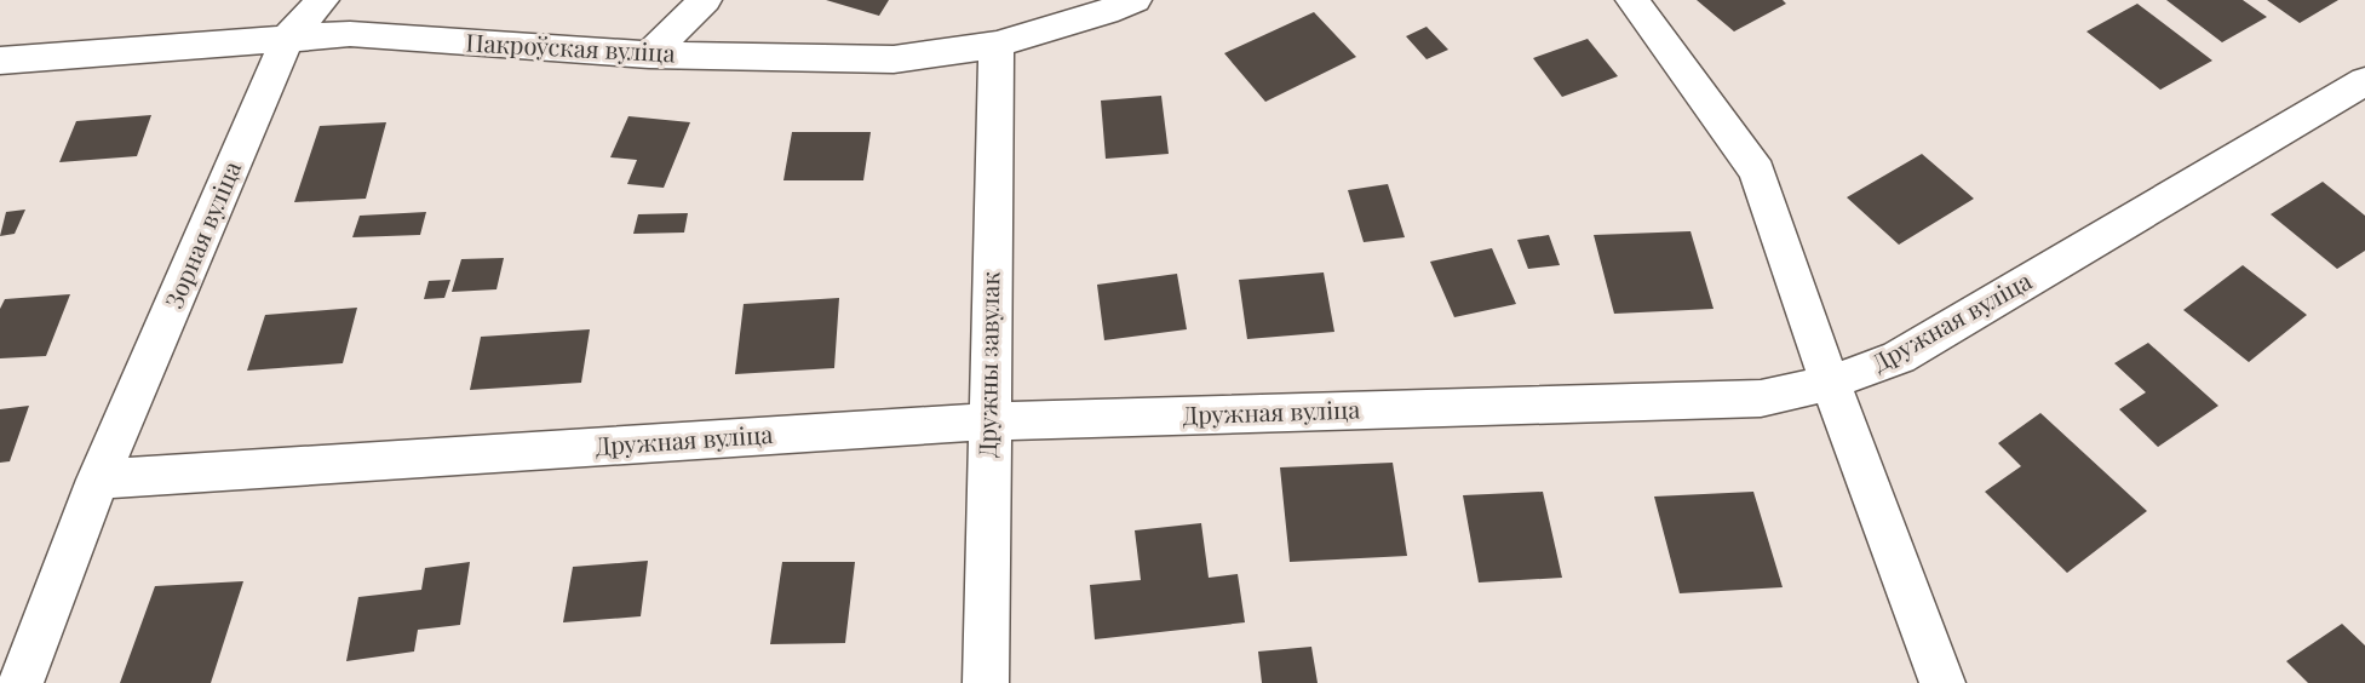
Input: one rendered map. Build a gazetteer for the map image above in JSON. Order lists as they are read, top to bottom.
{
  "streets": {
    "street": [
      "Пакроўская вуліца",
      "Зорная вуліца",
      "Дружная вуліца",
      "Дружны завулак"
    ]
  },
  "crossings": [
    ["Пакроўская вуліца", "Зорная вуліца"],
    ["Пакроўская вуліца", "Дружны завулак"],
    ["Зорная вуліца", "Дружная вуліца"],
    ["Дружная вуліца", "Дружны завулак"]
  ]
}
